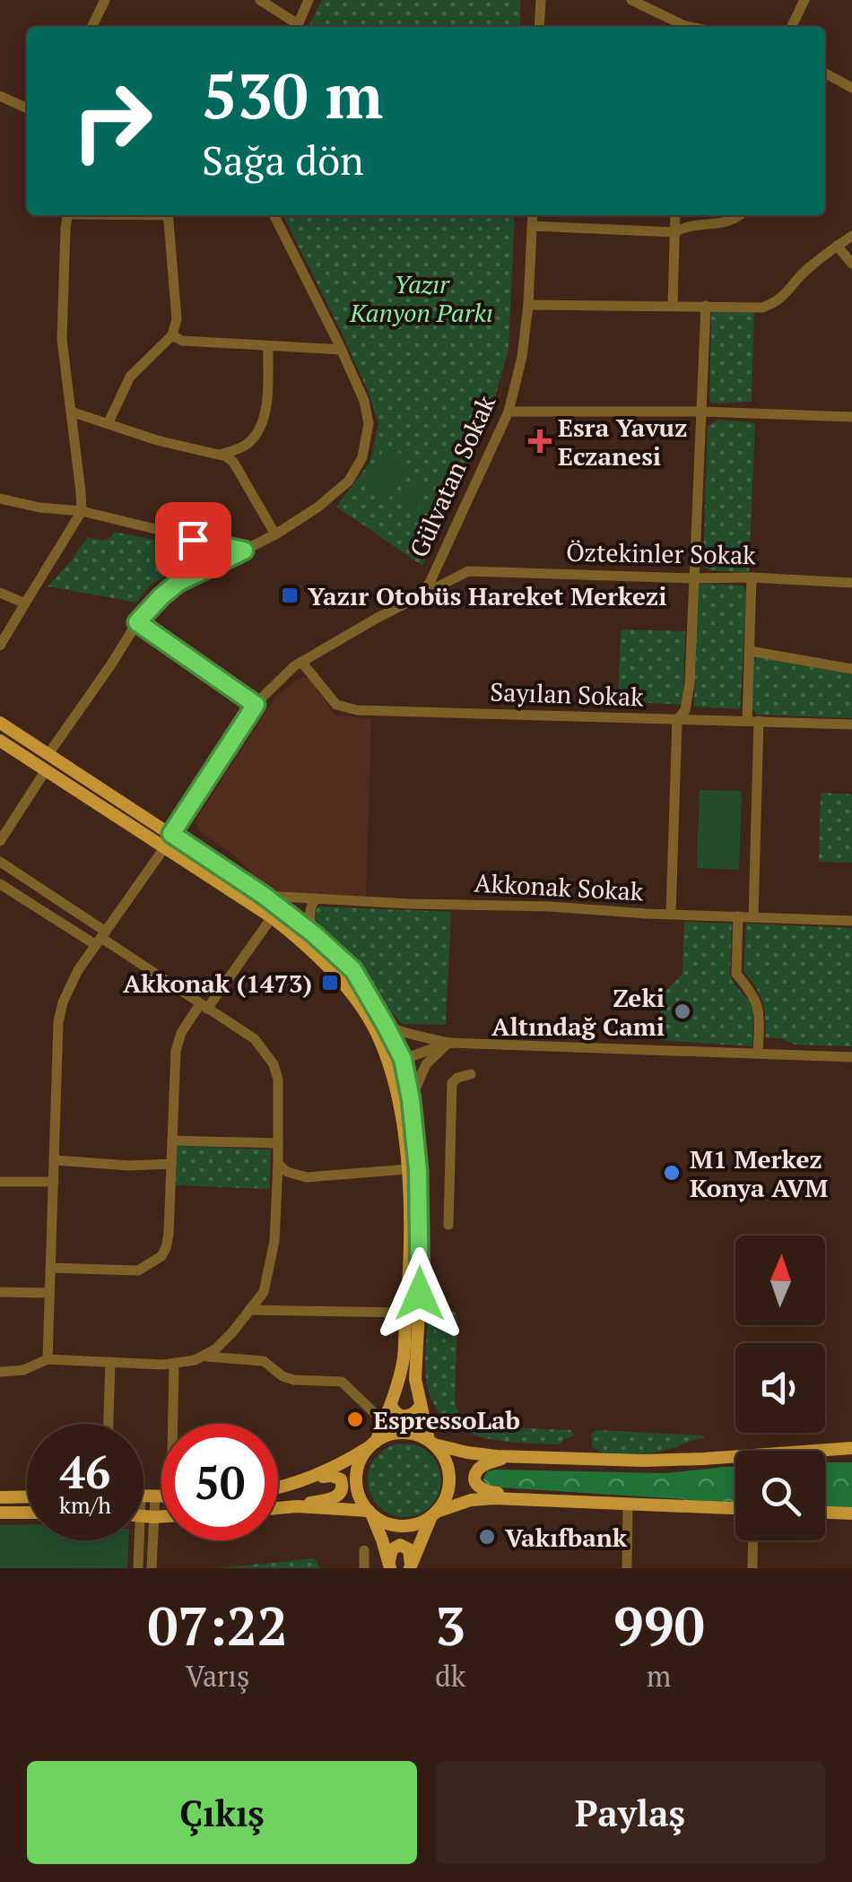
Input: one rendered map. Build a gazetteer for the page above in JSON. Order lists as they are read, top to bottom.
{
  "streets": {
    "street": [
      "Gülvatan Sokak",
      "Öztekinler Sokak",
      "Sayılan Sokak",
      "Akkonak Sokak"
    ]
  },
  "crossings": [
    ["Gülvatan Sokak", "Öztekinler Sokak"]
  ],
  "parks": ["Yazır Kanyon Parkı"],
  "places": {
    "health": ["Esra Yavuz Eczanesi"],
    "transit": ["Yazır Otobüs Hareket Merkezi", "Akkonak (1473)"],
    "other": [
      "Zeki Altındağ Cami",
      "M1 Merkez Konya AVM",
      "EspressoLab",
      "Vakıfbank"
    ]
  },
  "north": "top",
  "page": {
    "turn": ["530 m", "Sağa dön"],
    "speed": "46 km/h",
    "limit": "50",
    "eta": [
      "07:22",
      "Varış",
      "3",
      "dk",
      "990",
      "m"
    ],
    "buttons": ["Çıkış", "Paylaş"]
  }
}
